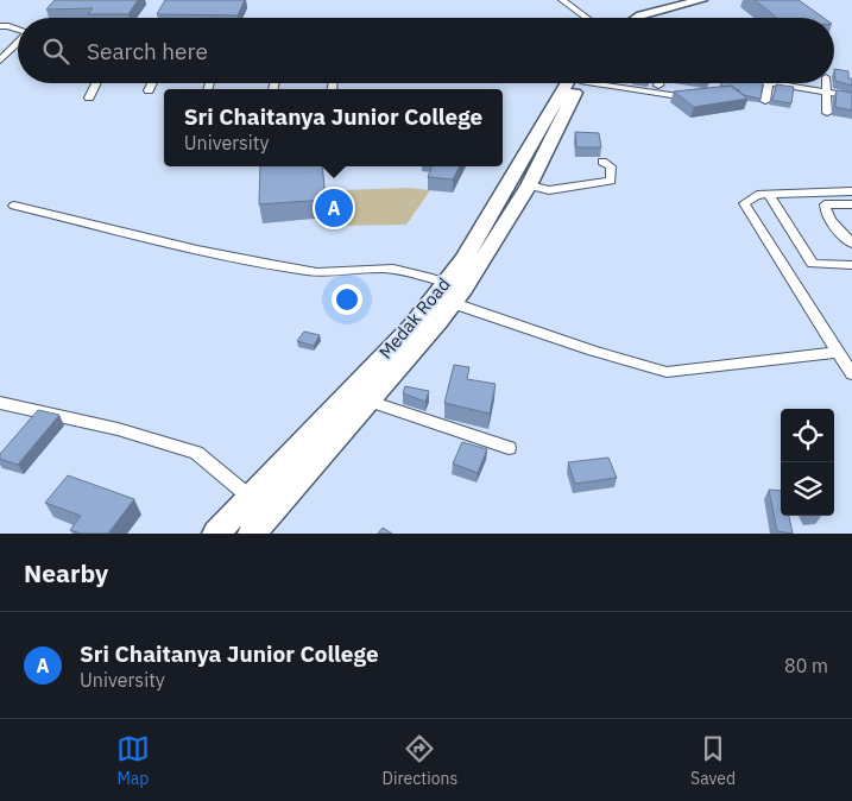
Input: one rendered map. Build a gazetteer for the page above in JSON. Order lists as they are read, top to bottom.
{
  "streets": {
    "main road": ["Medak Road"]
  },
  "page": {
    "search": "Search here",
    "popup": ["Sri Chaitanya Junior College", "University"],
    "pins": "A",
    "heading": "Nearby",
    "list": [
      {
        "mark": "A",
        "name": "Sri Chaitanya Junior College",
        "note": "University",
        "value": "80 m"
      }
    ],
    "nav": ["Map", "Directions", "Saved"]
  }
}
